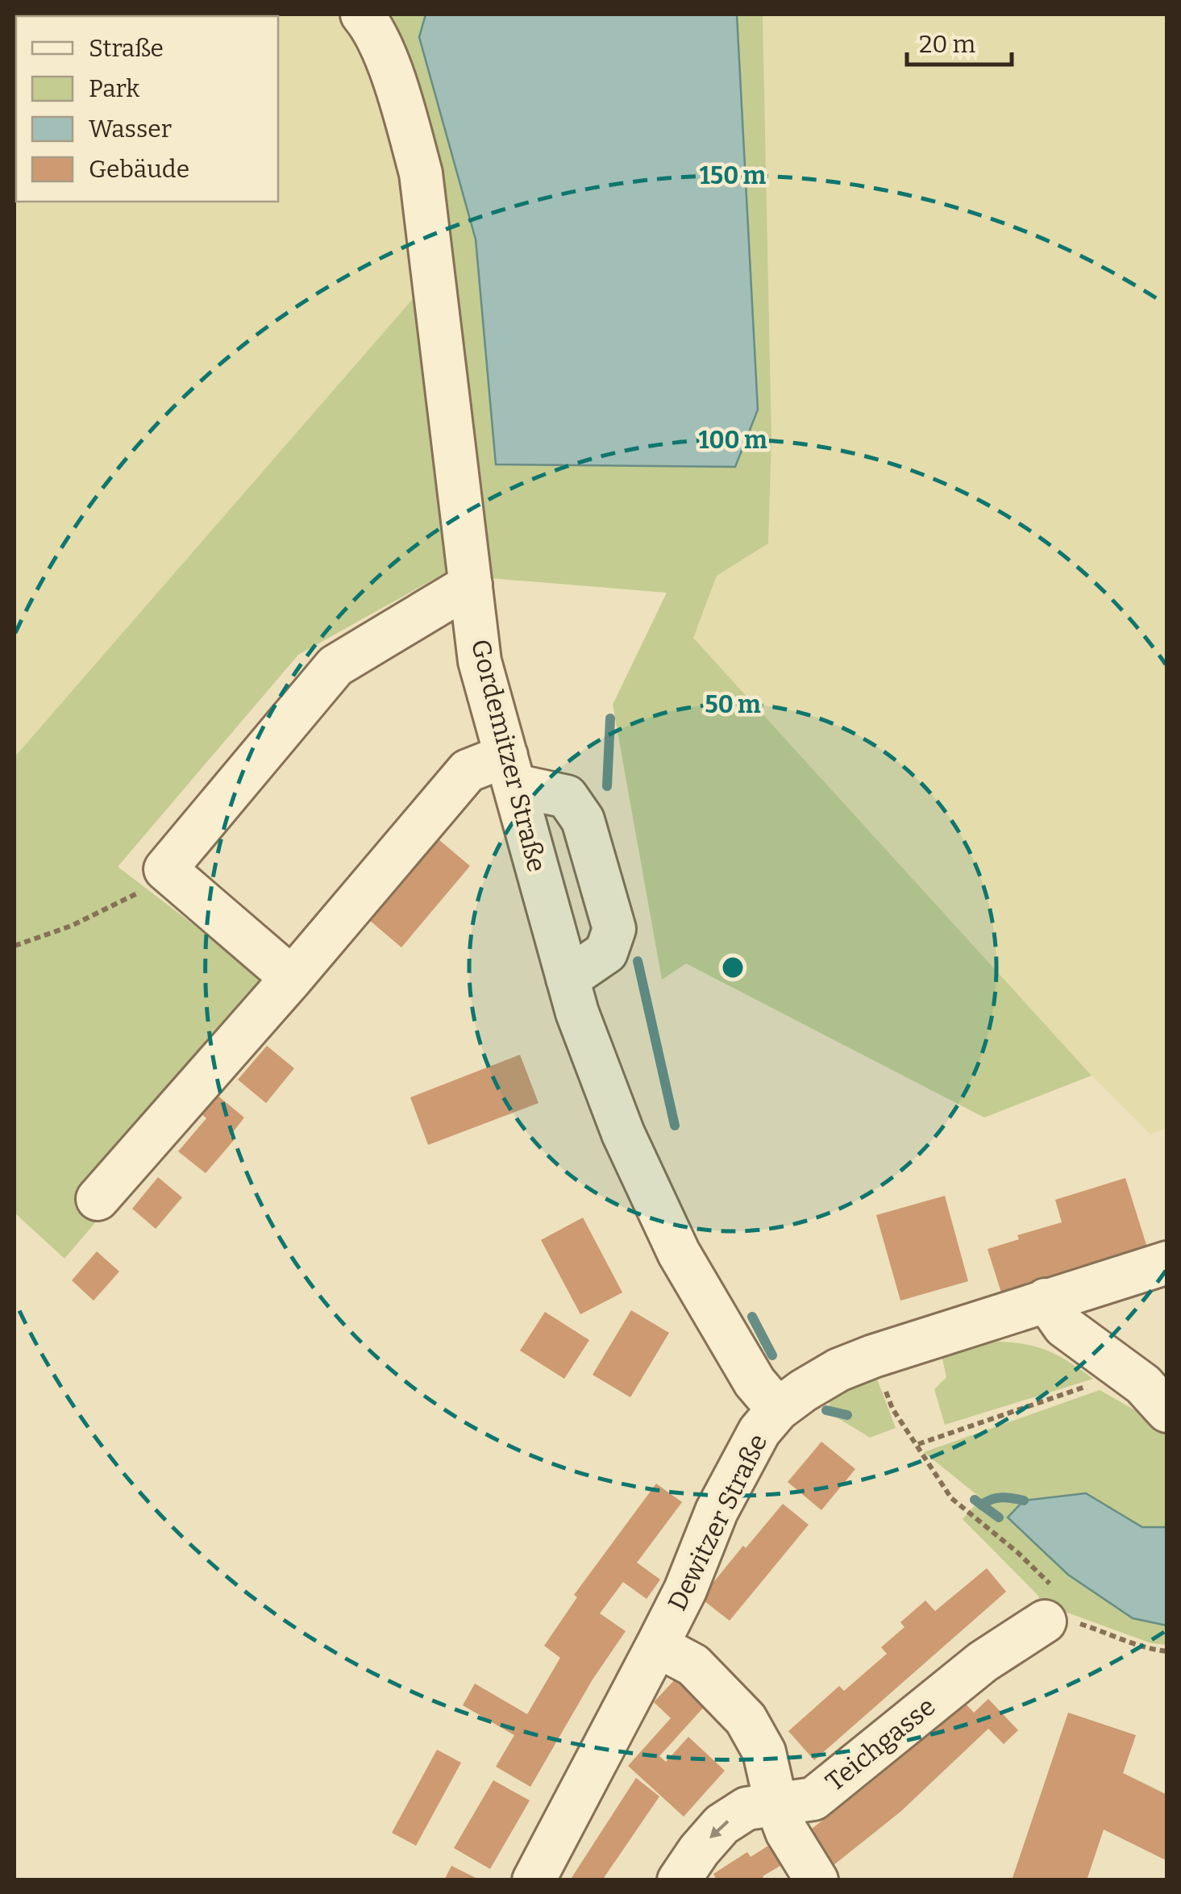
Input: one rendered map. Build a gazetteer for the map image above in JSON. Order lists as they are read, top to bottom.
{
  "streets": {
    "street": ["Gordemitzer Straße", "Dewitzer Straße", "Teichgasse"]
  },
  "crossings": [
    ["Gordemitzer Straße", "Dewitzer Straße"]
  ],
  "legend": [
    "Straße",
    "Park",
    "Wasser",
    "Gebäude"
  ],
  "scale_bar": "20 m",
  "rings": ["150 m", "100 m", "50 m"]
}
